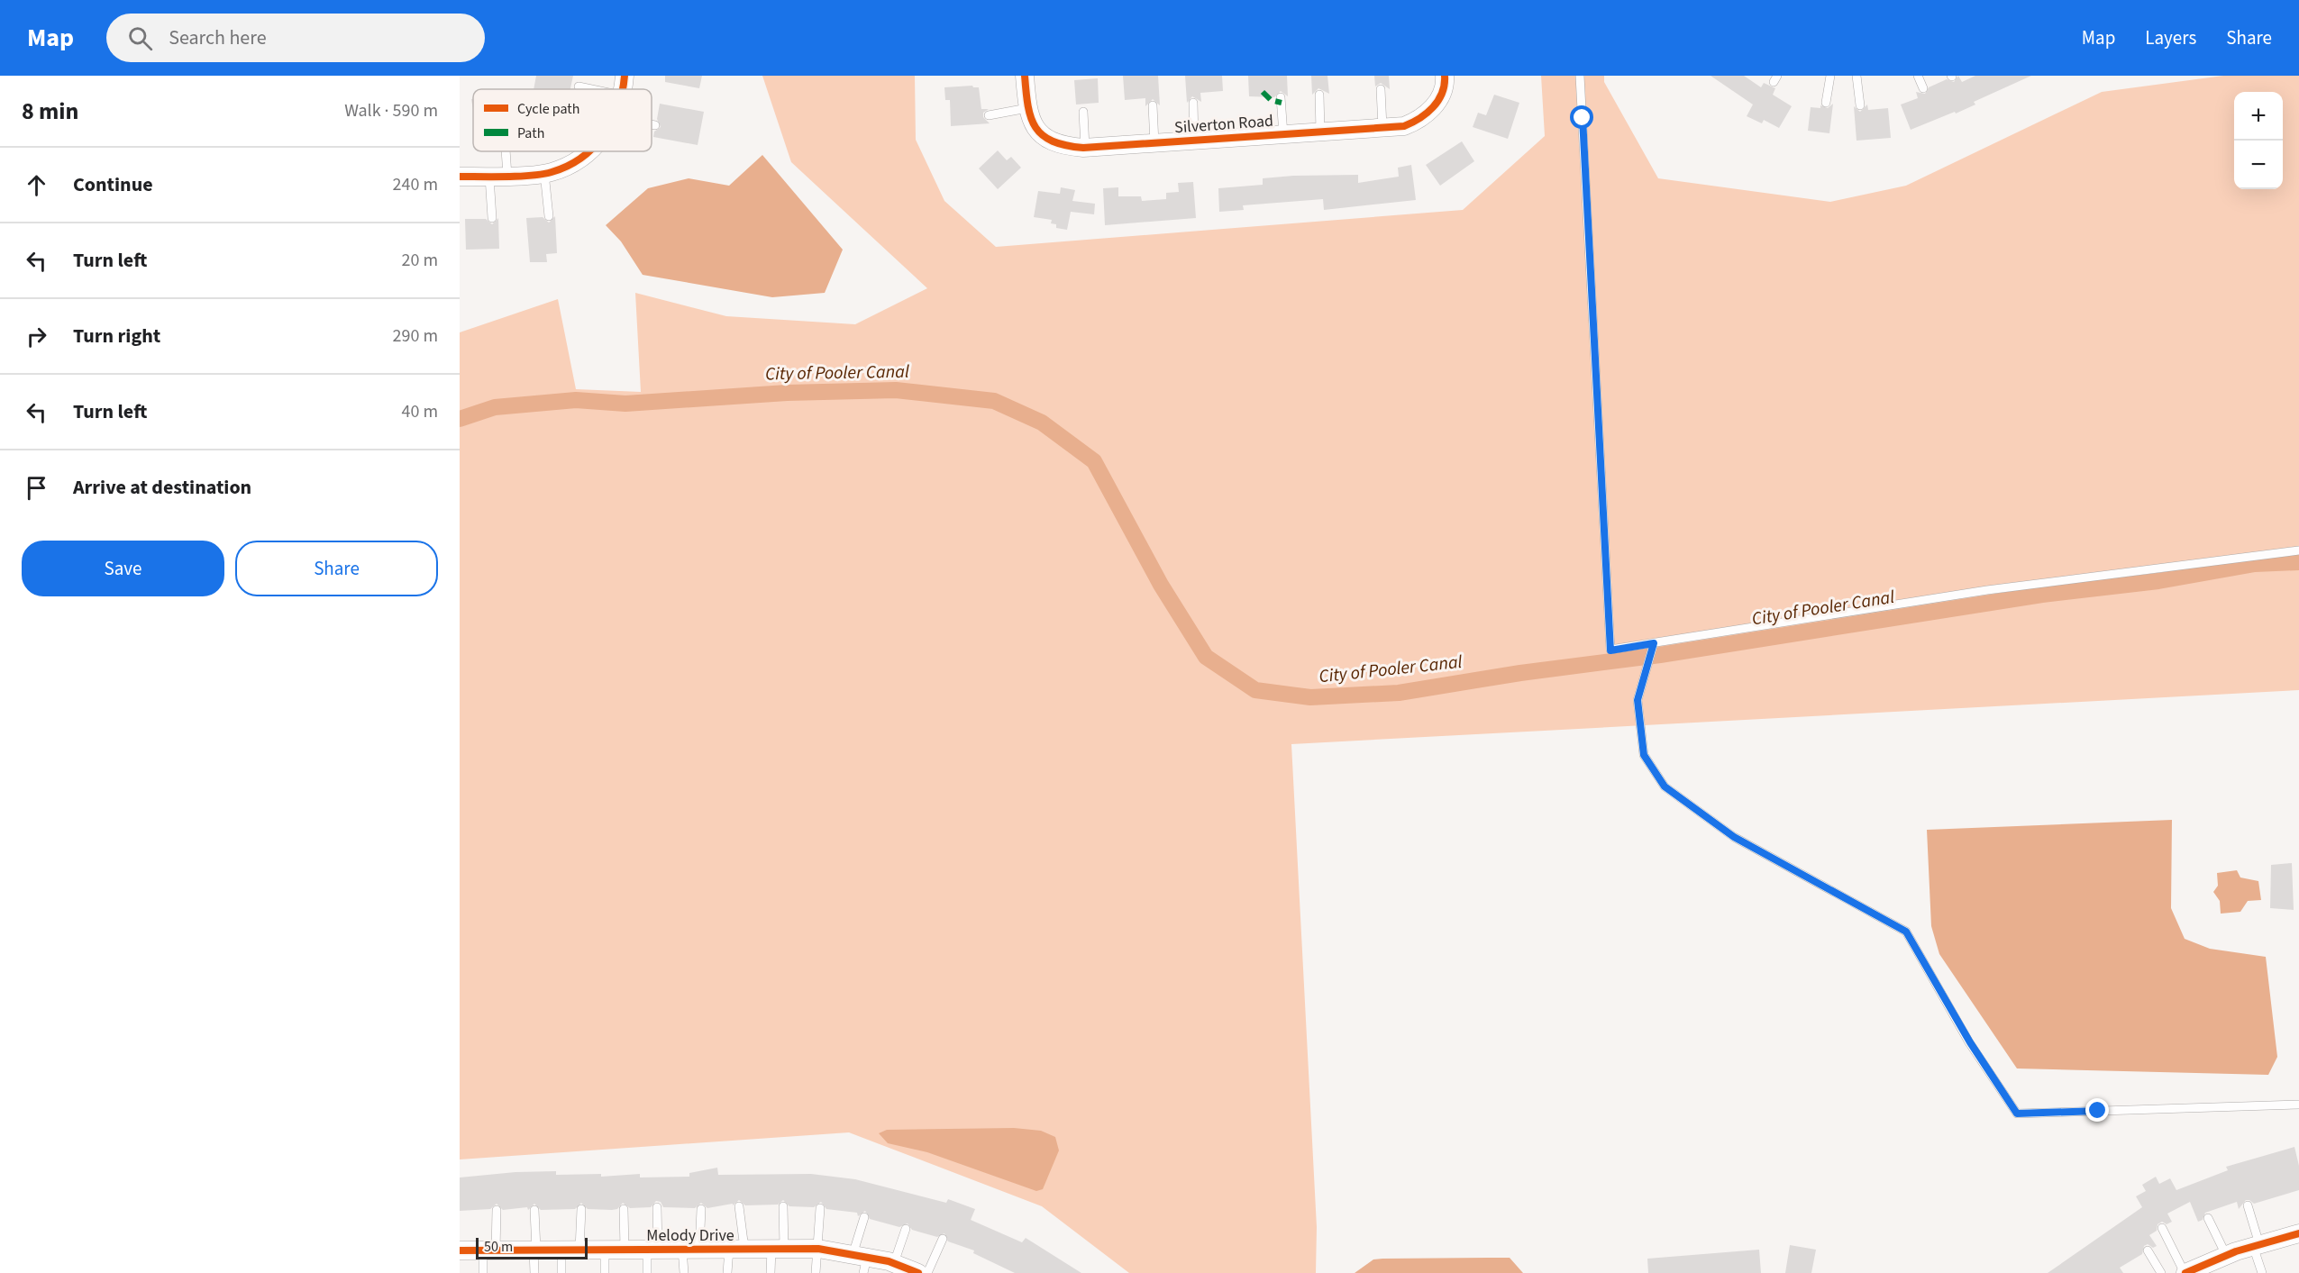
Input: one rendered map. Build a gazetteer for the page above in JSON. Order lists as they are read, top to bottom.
{
  "streets": {
    "street": ["Silverton Road", "Melody Drive"]
  },
  "water": ["City of Pooler Canal"],
  "legend": ["Cycle path", "Path"],
  "scale_bar": "50 m",
  "page": {
    "header": "Map",
    "search": "Search here",
    "nav": ["Map", "Layers", "Share"],
    "heading": ["8 min", "Walk · 590 m"],
    "map_buttons": ["+", "−"],
    "list": [
      ["Continue", "240 m"],
      ["Turn left", "20 m"],
      ["Turn right", "290 m"],
      ["Turn left", "40 m"],
      "Arrive at destination"
    ],
    "buttons": ["Save", "Share"],
    "scale": "50 m"
  }
}
